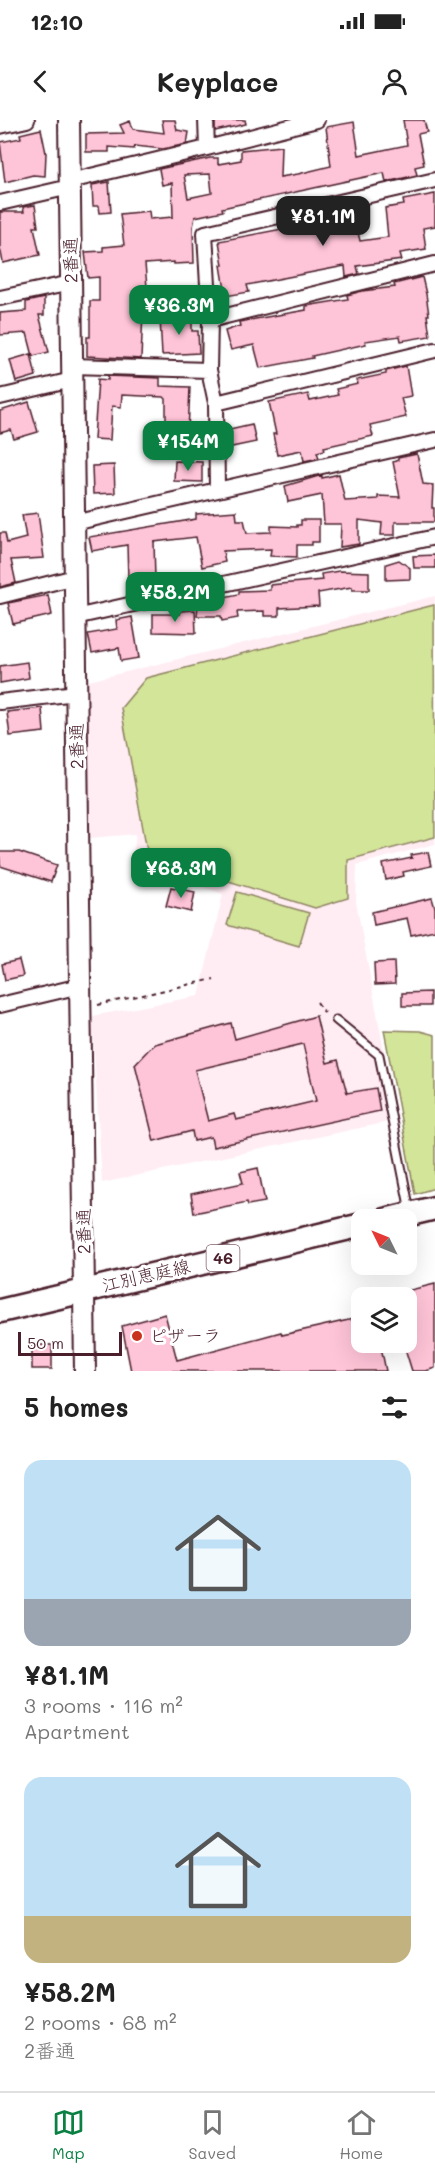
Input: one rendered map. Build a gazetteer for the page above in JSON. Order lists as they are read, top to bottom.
{
  "streets": {
    "main road": ["46", "江別恵庭線"],
    "street": ["2番通"]
  },
  "crossings": [
    ["2番通", "江別恵庭線"]
  ],
  "places": ["ピザーラ"],
  "scale_bar": "50 m",
  "north": "top left",
  "page": {
    "status": "12:10",
    "header": "Keyplace",
    "price": [
      "¥81.1M",
      "¥36.3M",
      "¥154M",
      "¥58.2M",
      "¥68.3M"
    ],
    "scale": "50 m",
    "heading": "5 homes",
    "list": [
      {
        "name": "¥81.1M",
        "note": "3 rooms · 116 m² · Apartment"
      },
      {
        "name": "¥58.2M",
        "note": "2 rooms · 68 m² · 2番通"
      }
    ],
    "tabs": ["Map", "Saved", "Home"]
  }
}
